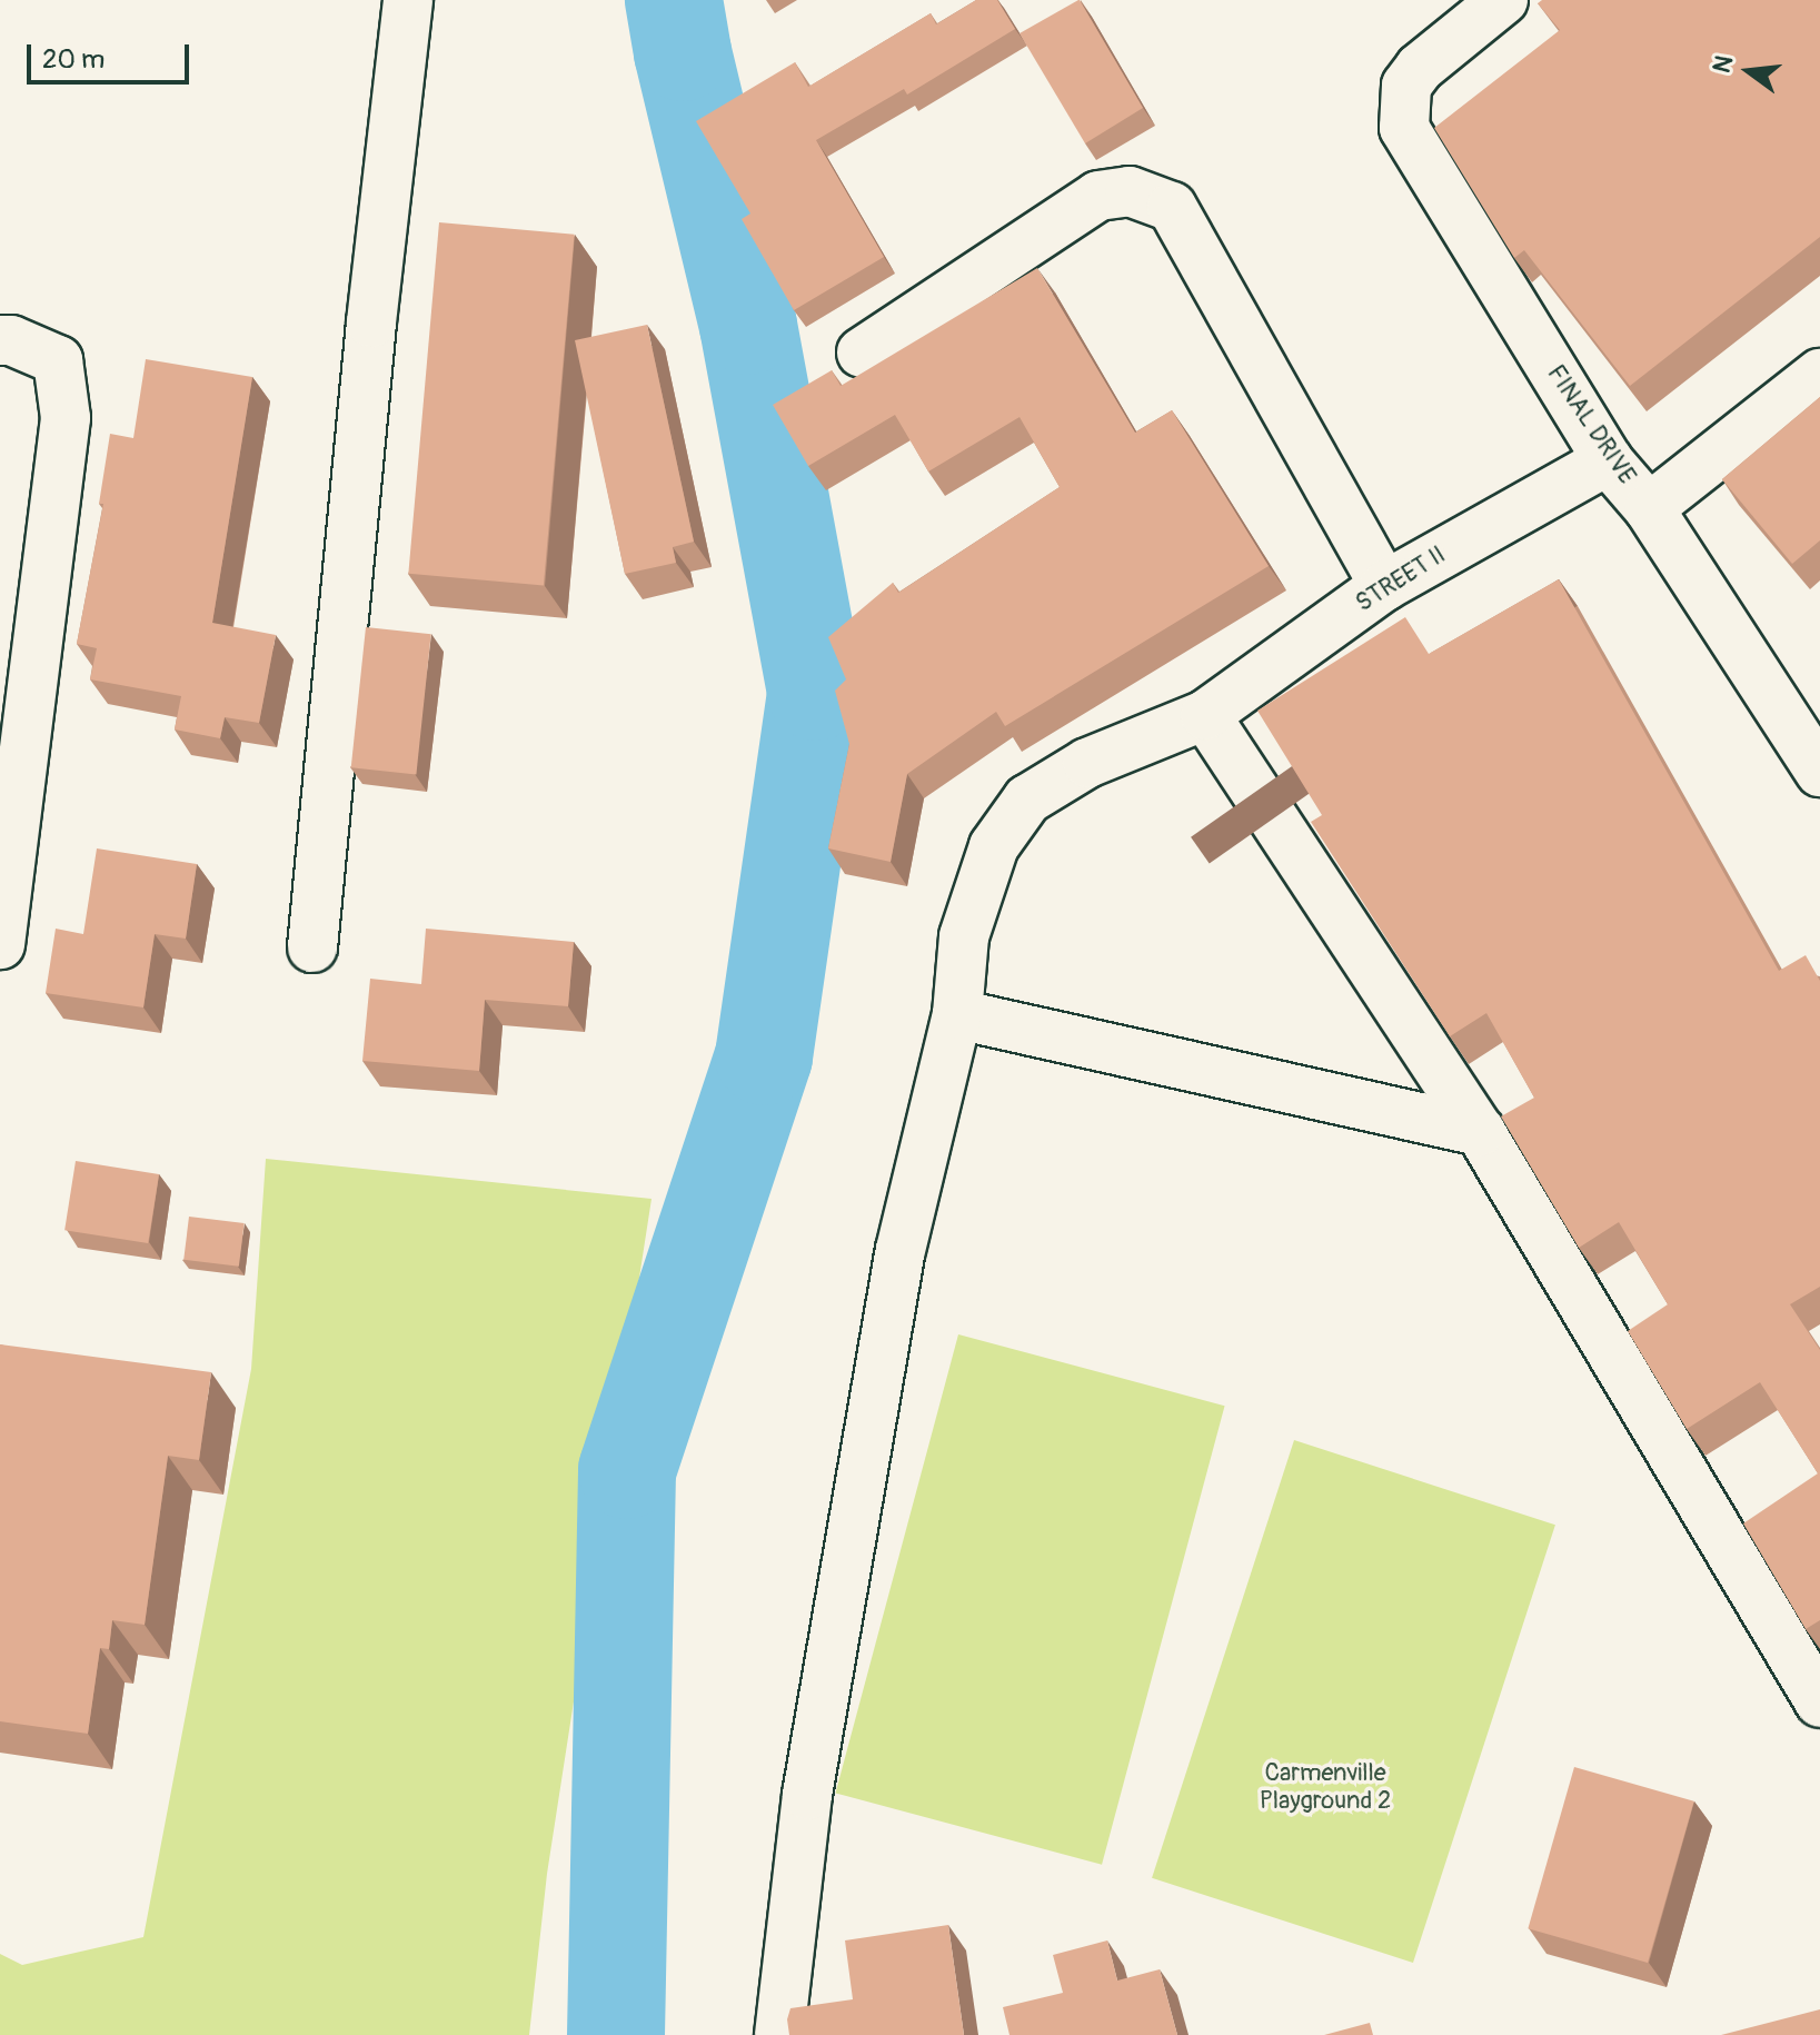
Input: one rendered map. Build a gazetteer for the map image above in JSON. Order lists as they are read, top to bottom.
{
  "streets": {
    "street": ["FINAL DRIVE", "STREET II"]
  },
  "crossings": [
    ["FINAL DRIVE", "STREET II"]
  ],
  "parks": ["Carmenville Playground 2"],
  "scale_bar": "20 m",
  "north": "left"
}
